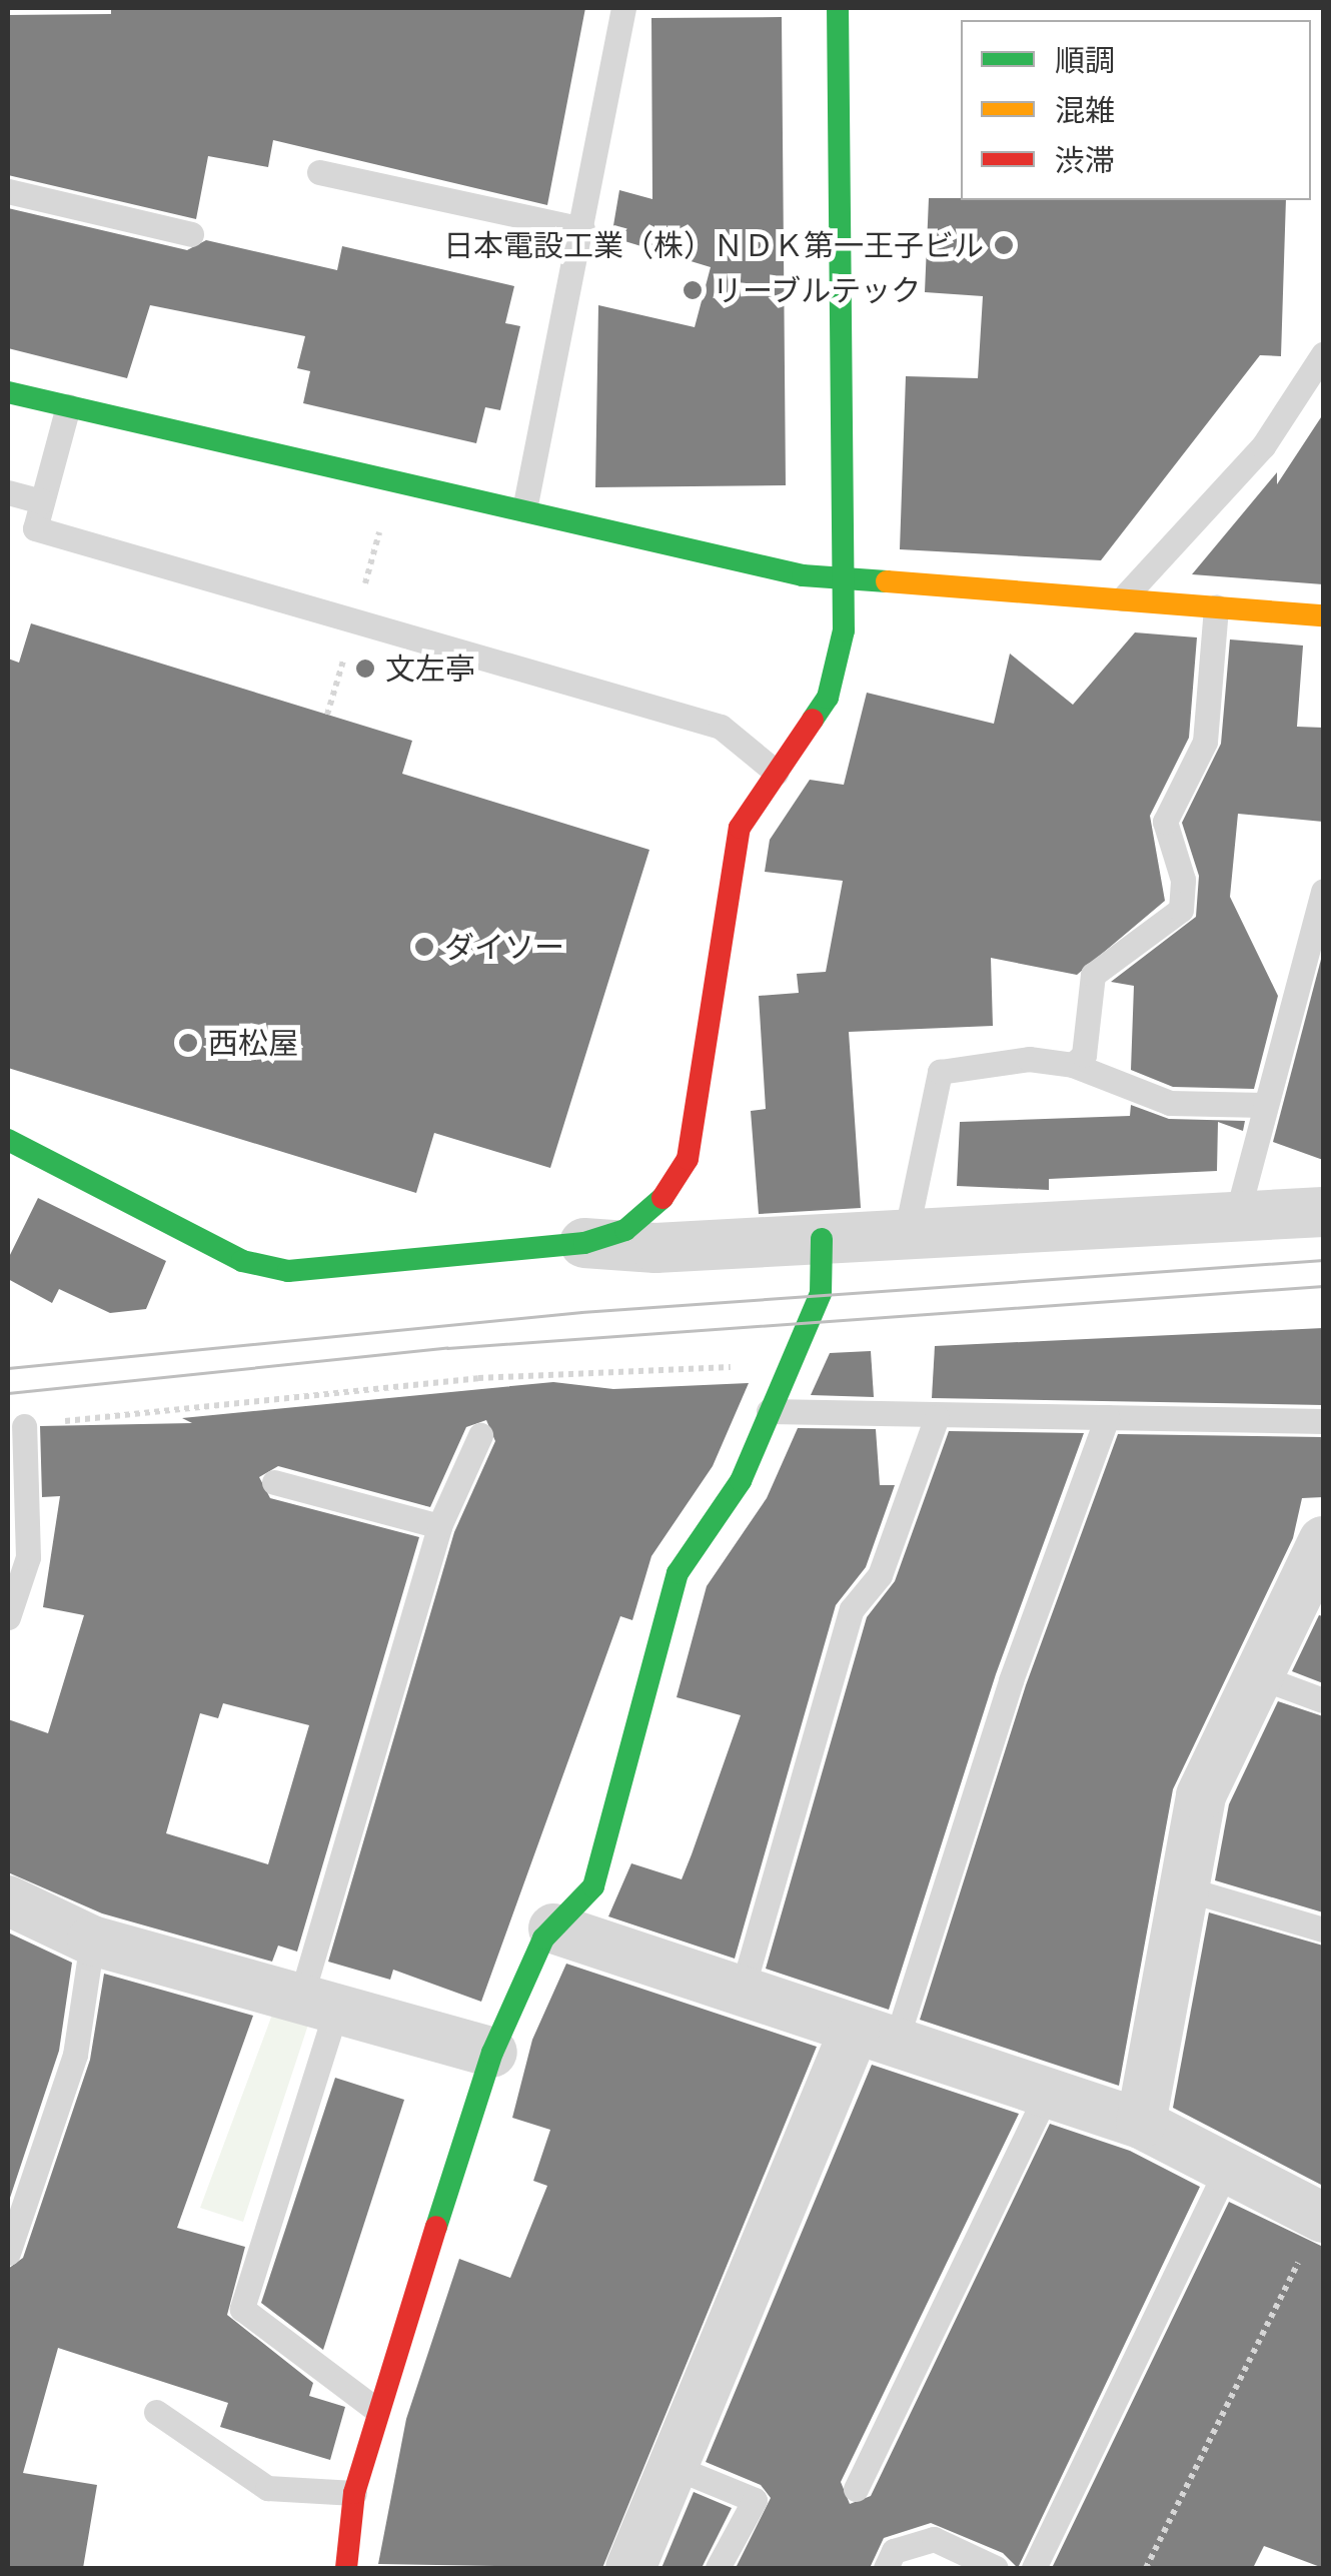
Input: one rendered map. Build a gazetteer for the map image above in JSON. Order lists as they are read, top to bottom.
{
  "places": [
    "日本電設工業（株）ＮＤＫ第一王子ビル",
    "リーブルテック",
    "文左亭",
    "ダイソー",
    "西松屋"
  ],
  "legend": ["順調", "混雑", "渋滞"]
}
